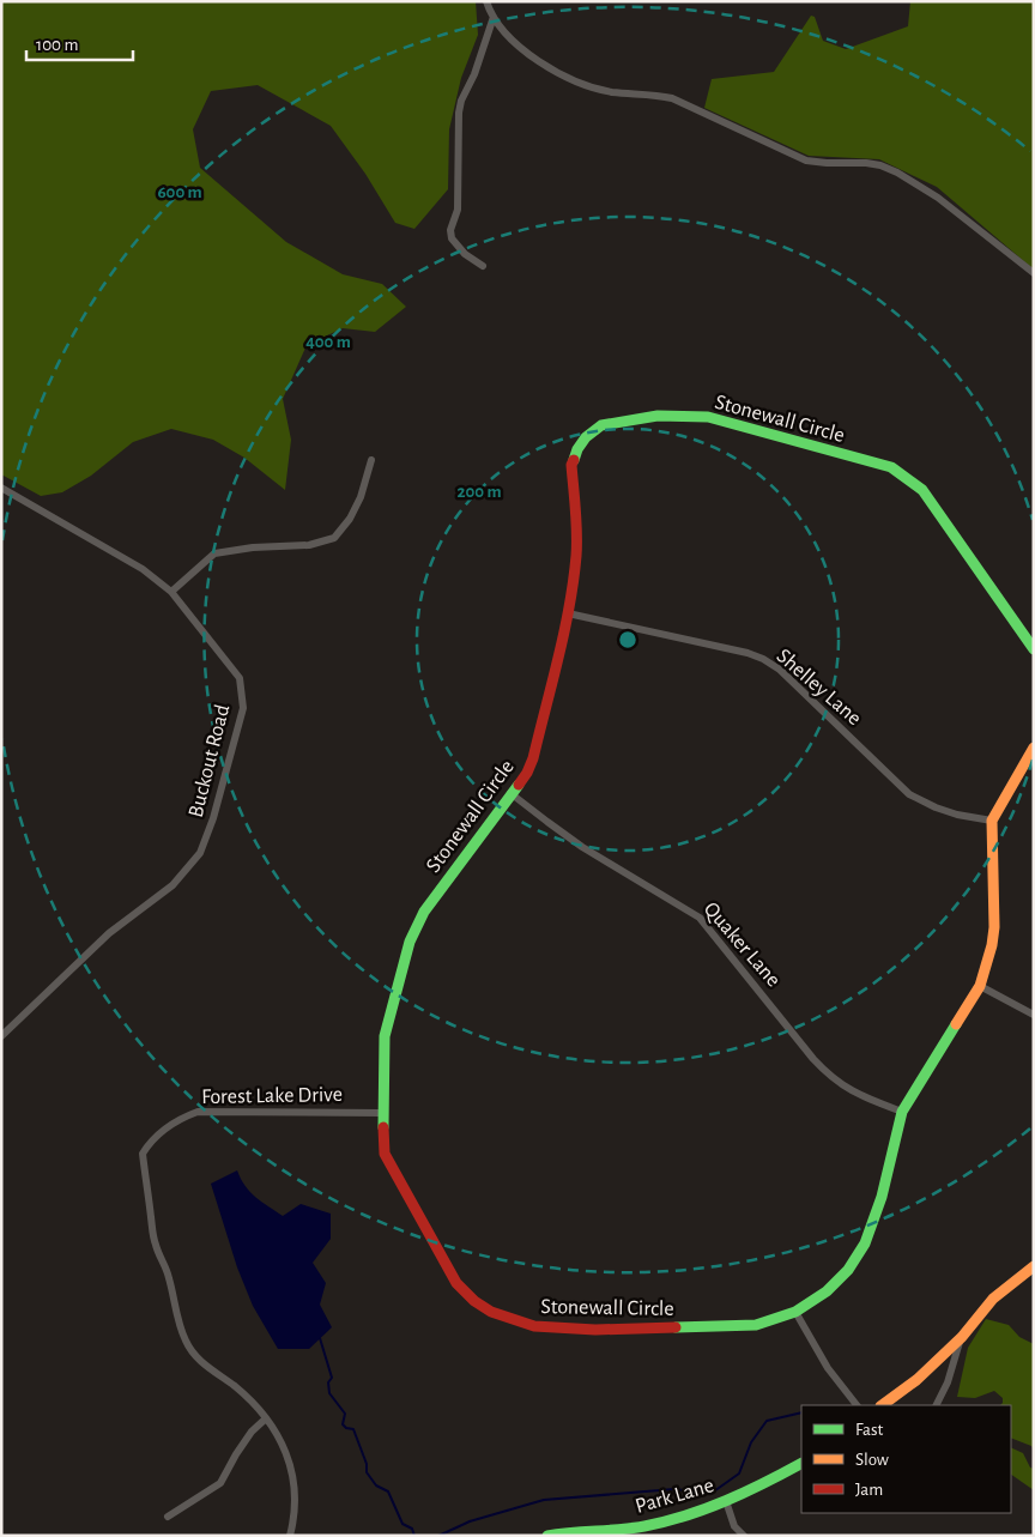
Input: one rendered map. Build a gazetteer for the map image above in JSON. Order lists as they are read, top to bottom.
{
  "streets": {
    "street": [
      "Stonewall Circle",
      "Shelley Lane",
      "Buckout Road",
      "Quaker Lane",
      "Forest Lake Drive",
      "Park Lane"
    ]
  },
  "crossings": [
    ["Stonewall Circle", "Shelley Lane"],
    ["Stonewall Circle", "Quaker Lane"],
    ["Stonewall Circle", "Forest Lake Drive"]
  ],
  "legend": ["Fast", "Slow", "Jam"],
  "scale_bar": "100 m",
  "rings": ["600 m", "400 m", "200 m"]
}
